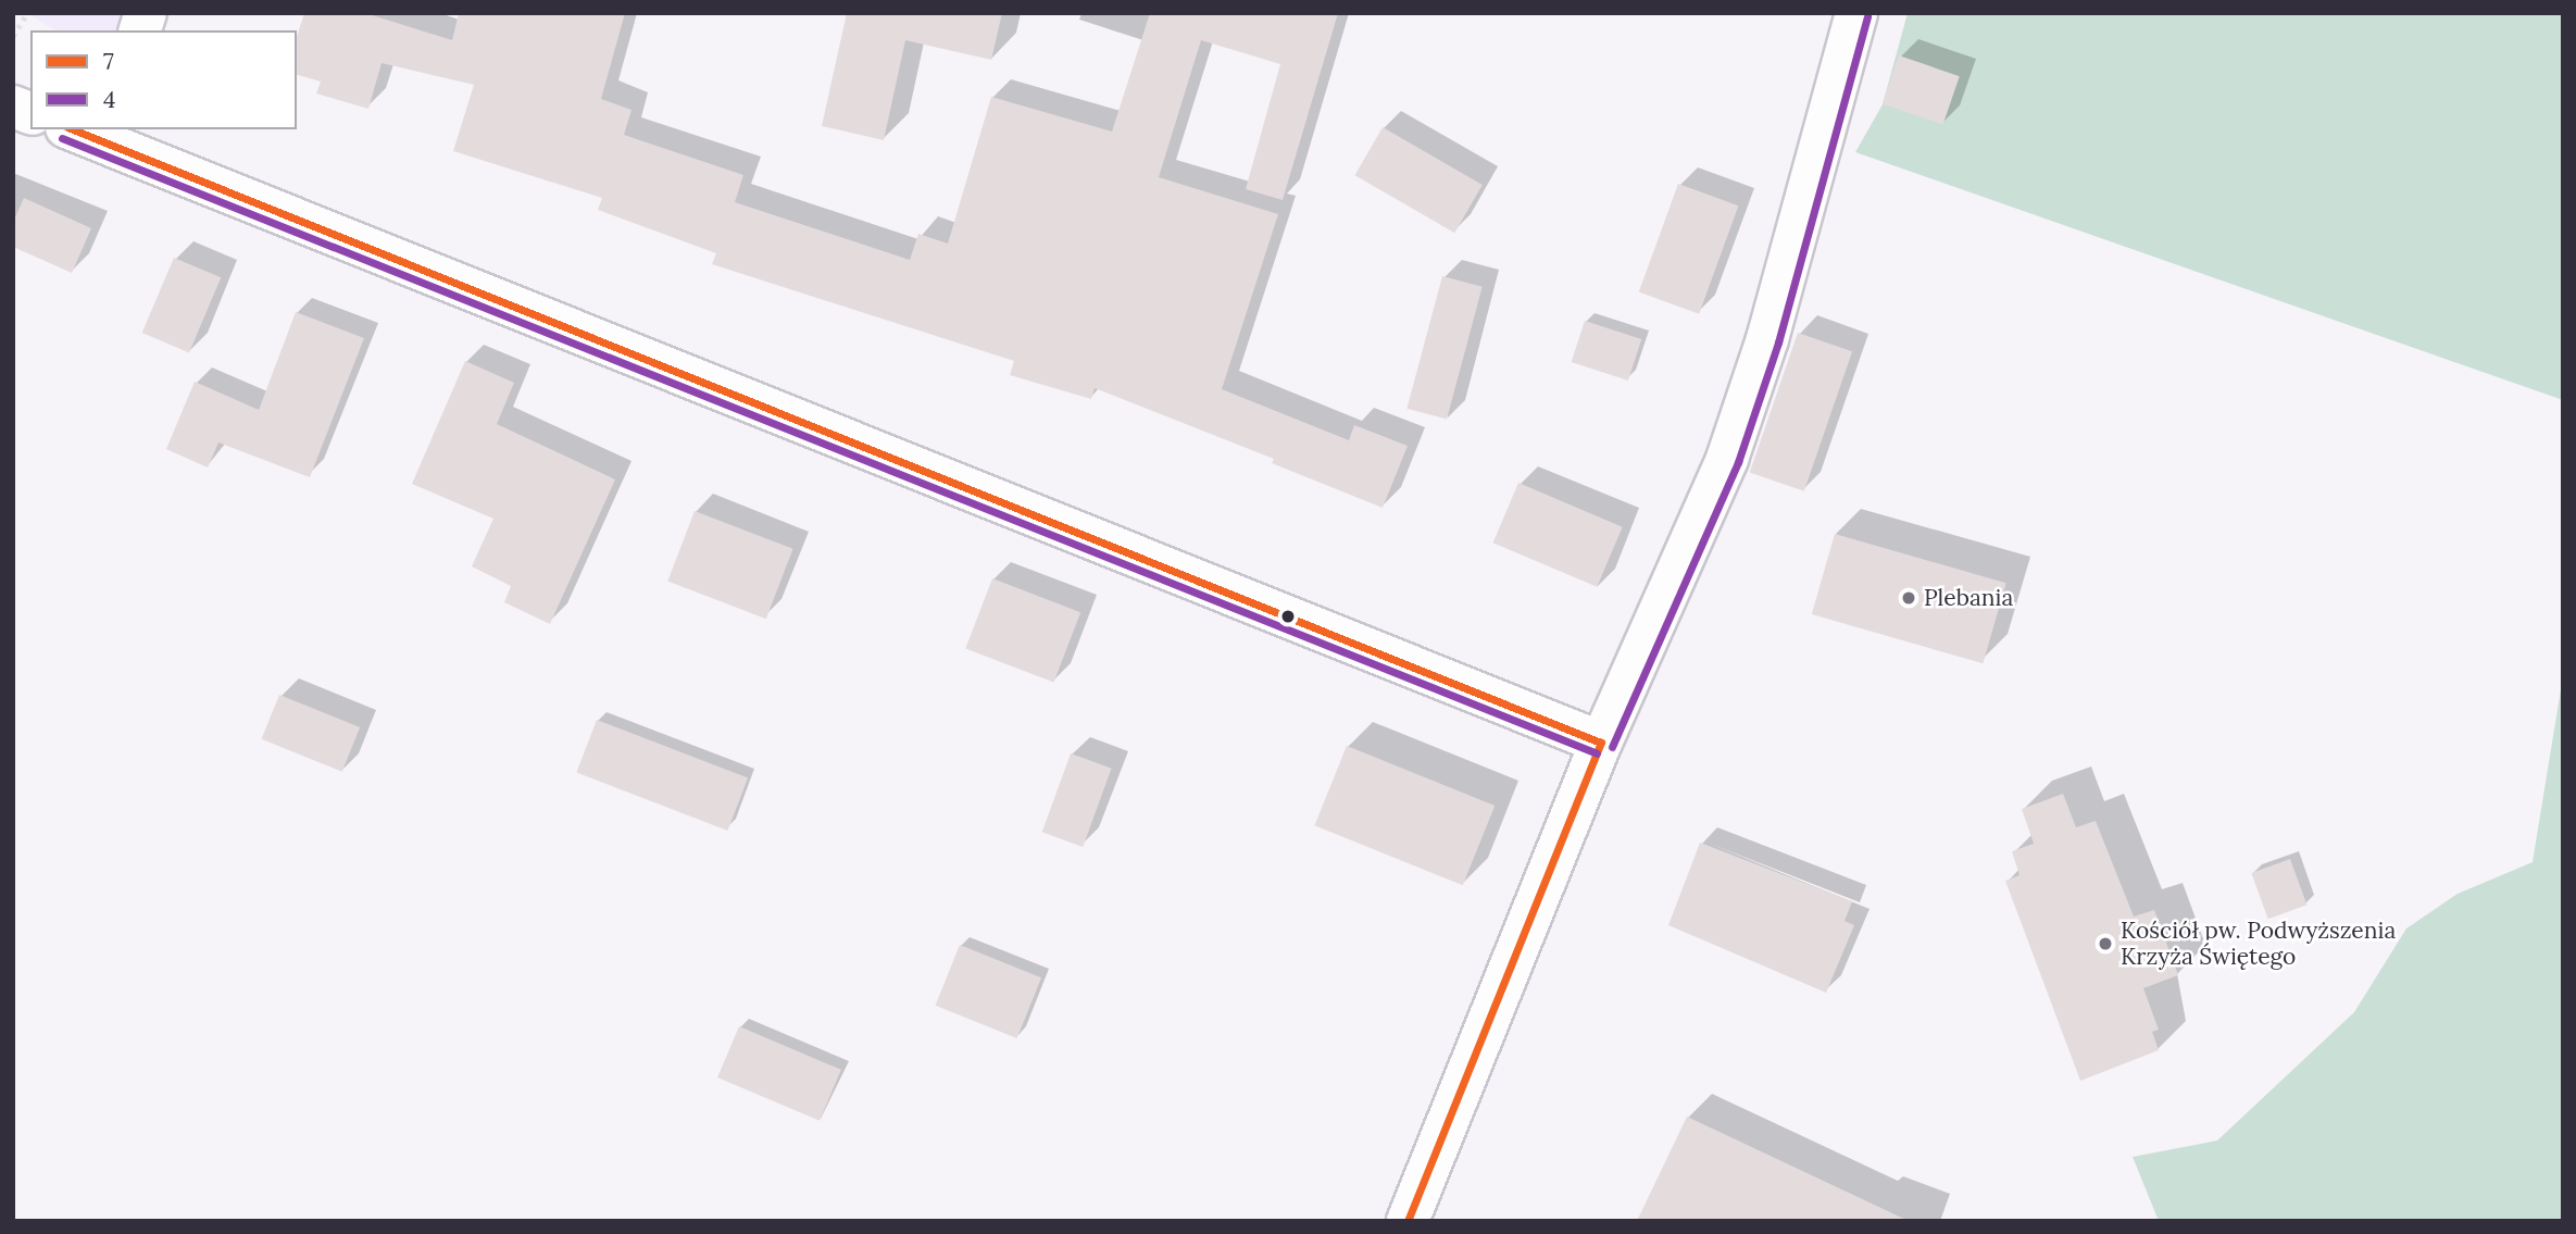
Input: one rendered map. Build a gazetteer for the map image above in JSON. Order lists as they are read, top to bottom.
{
  "places": ["Plebania", "Kościół pw. Podwyższenia Krzyża Świętego"],
  "lines": ["transit line 4", "transit line 7"],
  "legend": ["7", "4"]
}
